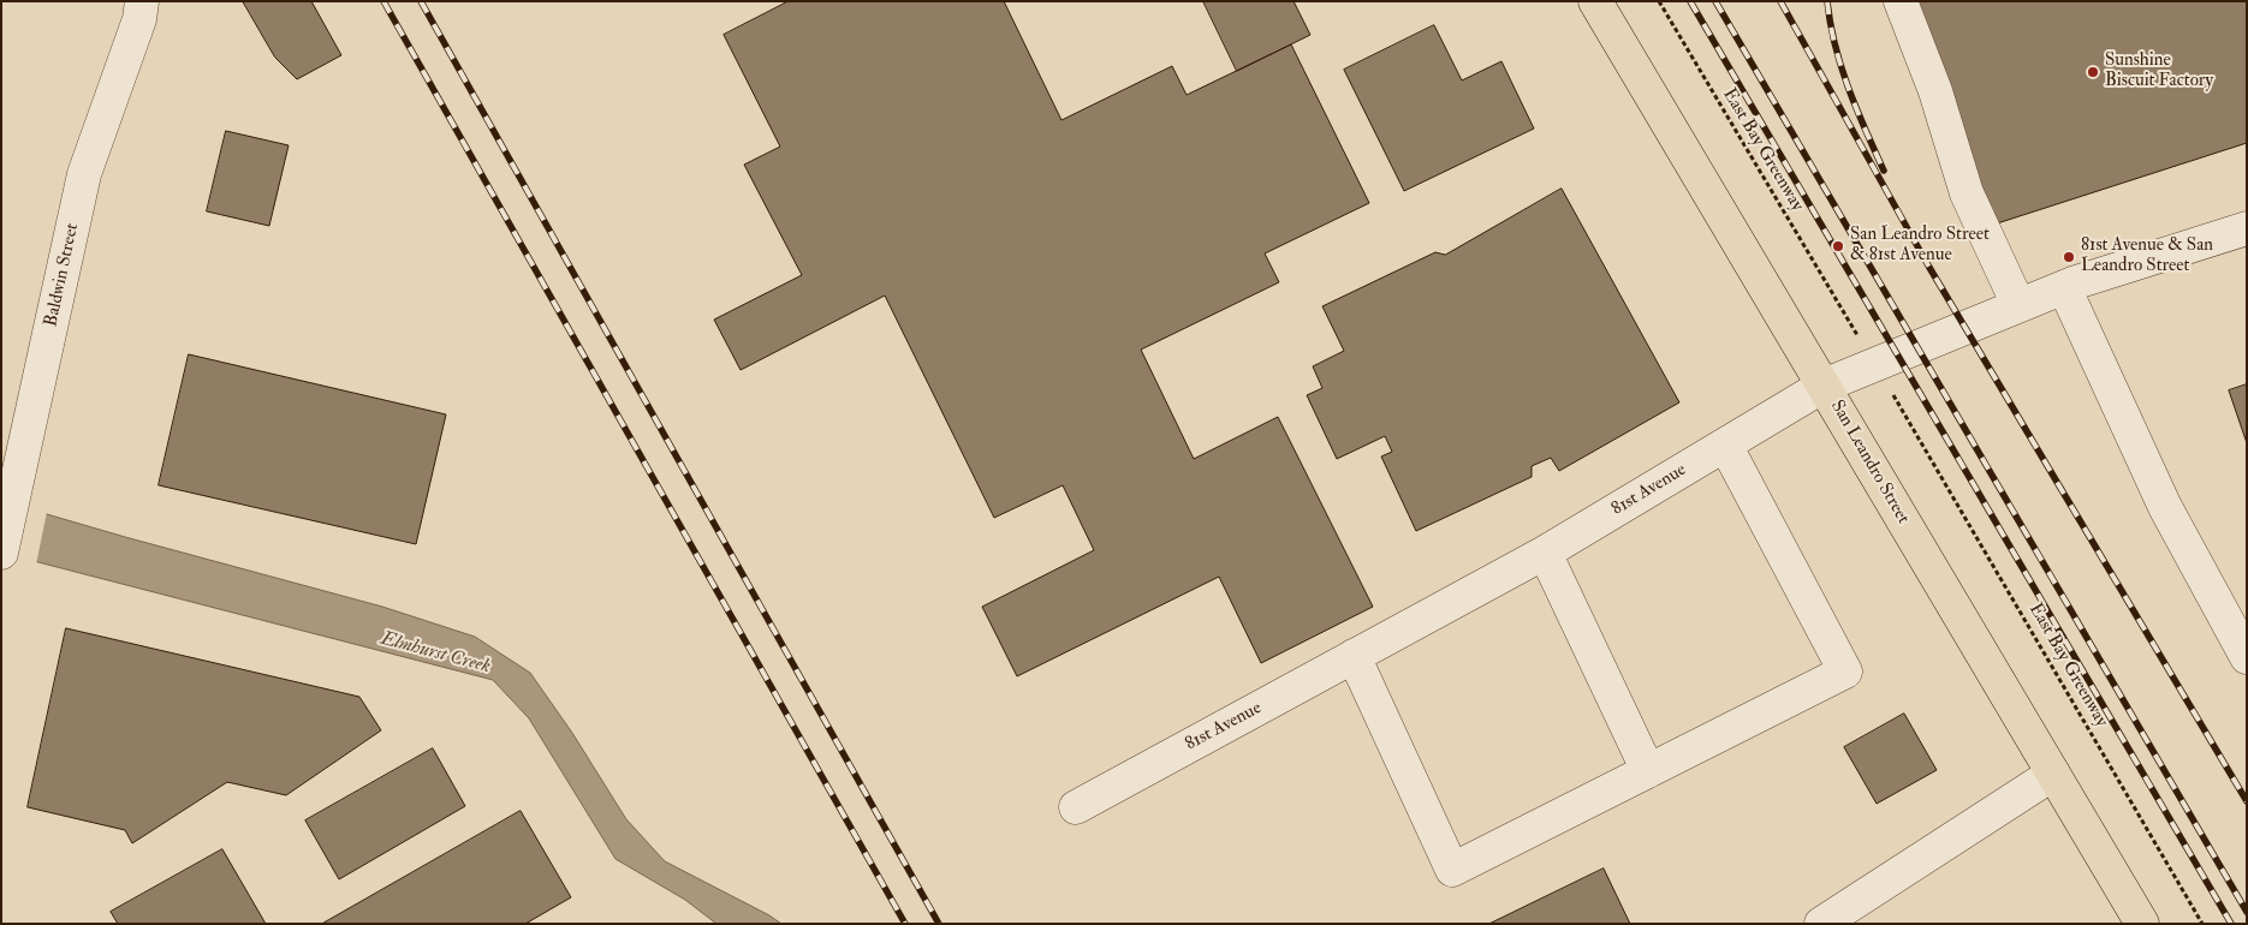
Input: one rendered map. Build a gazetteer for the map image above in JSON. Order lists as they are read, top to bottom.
{
  "streets": {
    "main road": ["San Leandro Street"],
    "street": ["Baldwin Street", "81st Avenue"],
    "path": ["East Bay Greenway"]
  },
  "crossings": [
    ["San Leandro Street", "81st Avenue"]
  ],
  "water": ["Elmhurst Creek"],
  "places": ["Sunshine Biscuit Factory", "San Leandro Street & 81st Avenue", "81st Avenue & San Leandro Street"]
}
